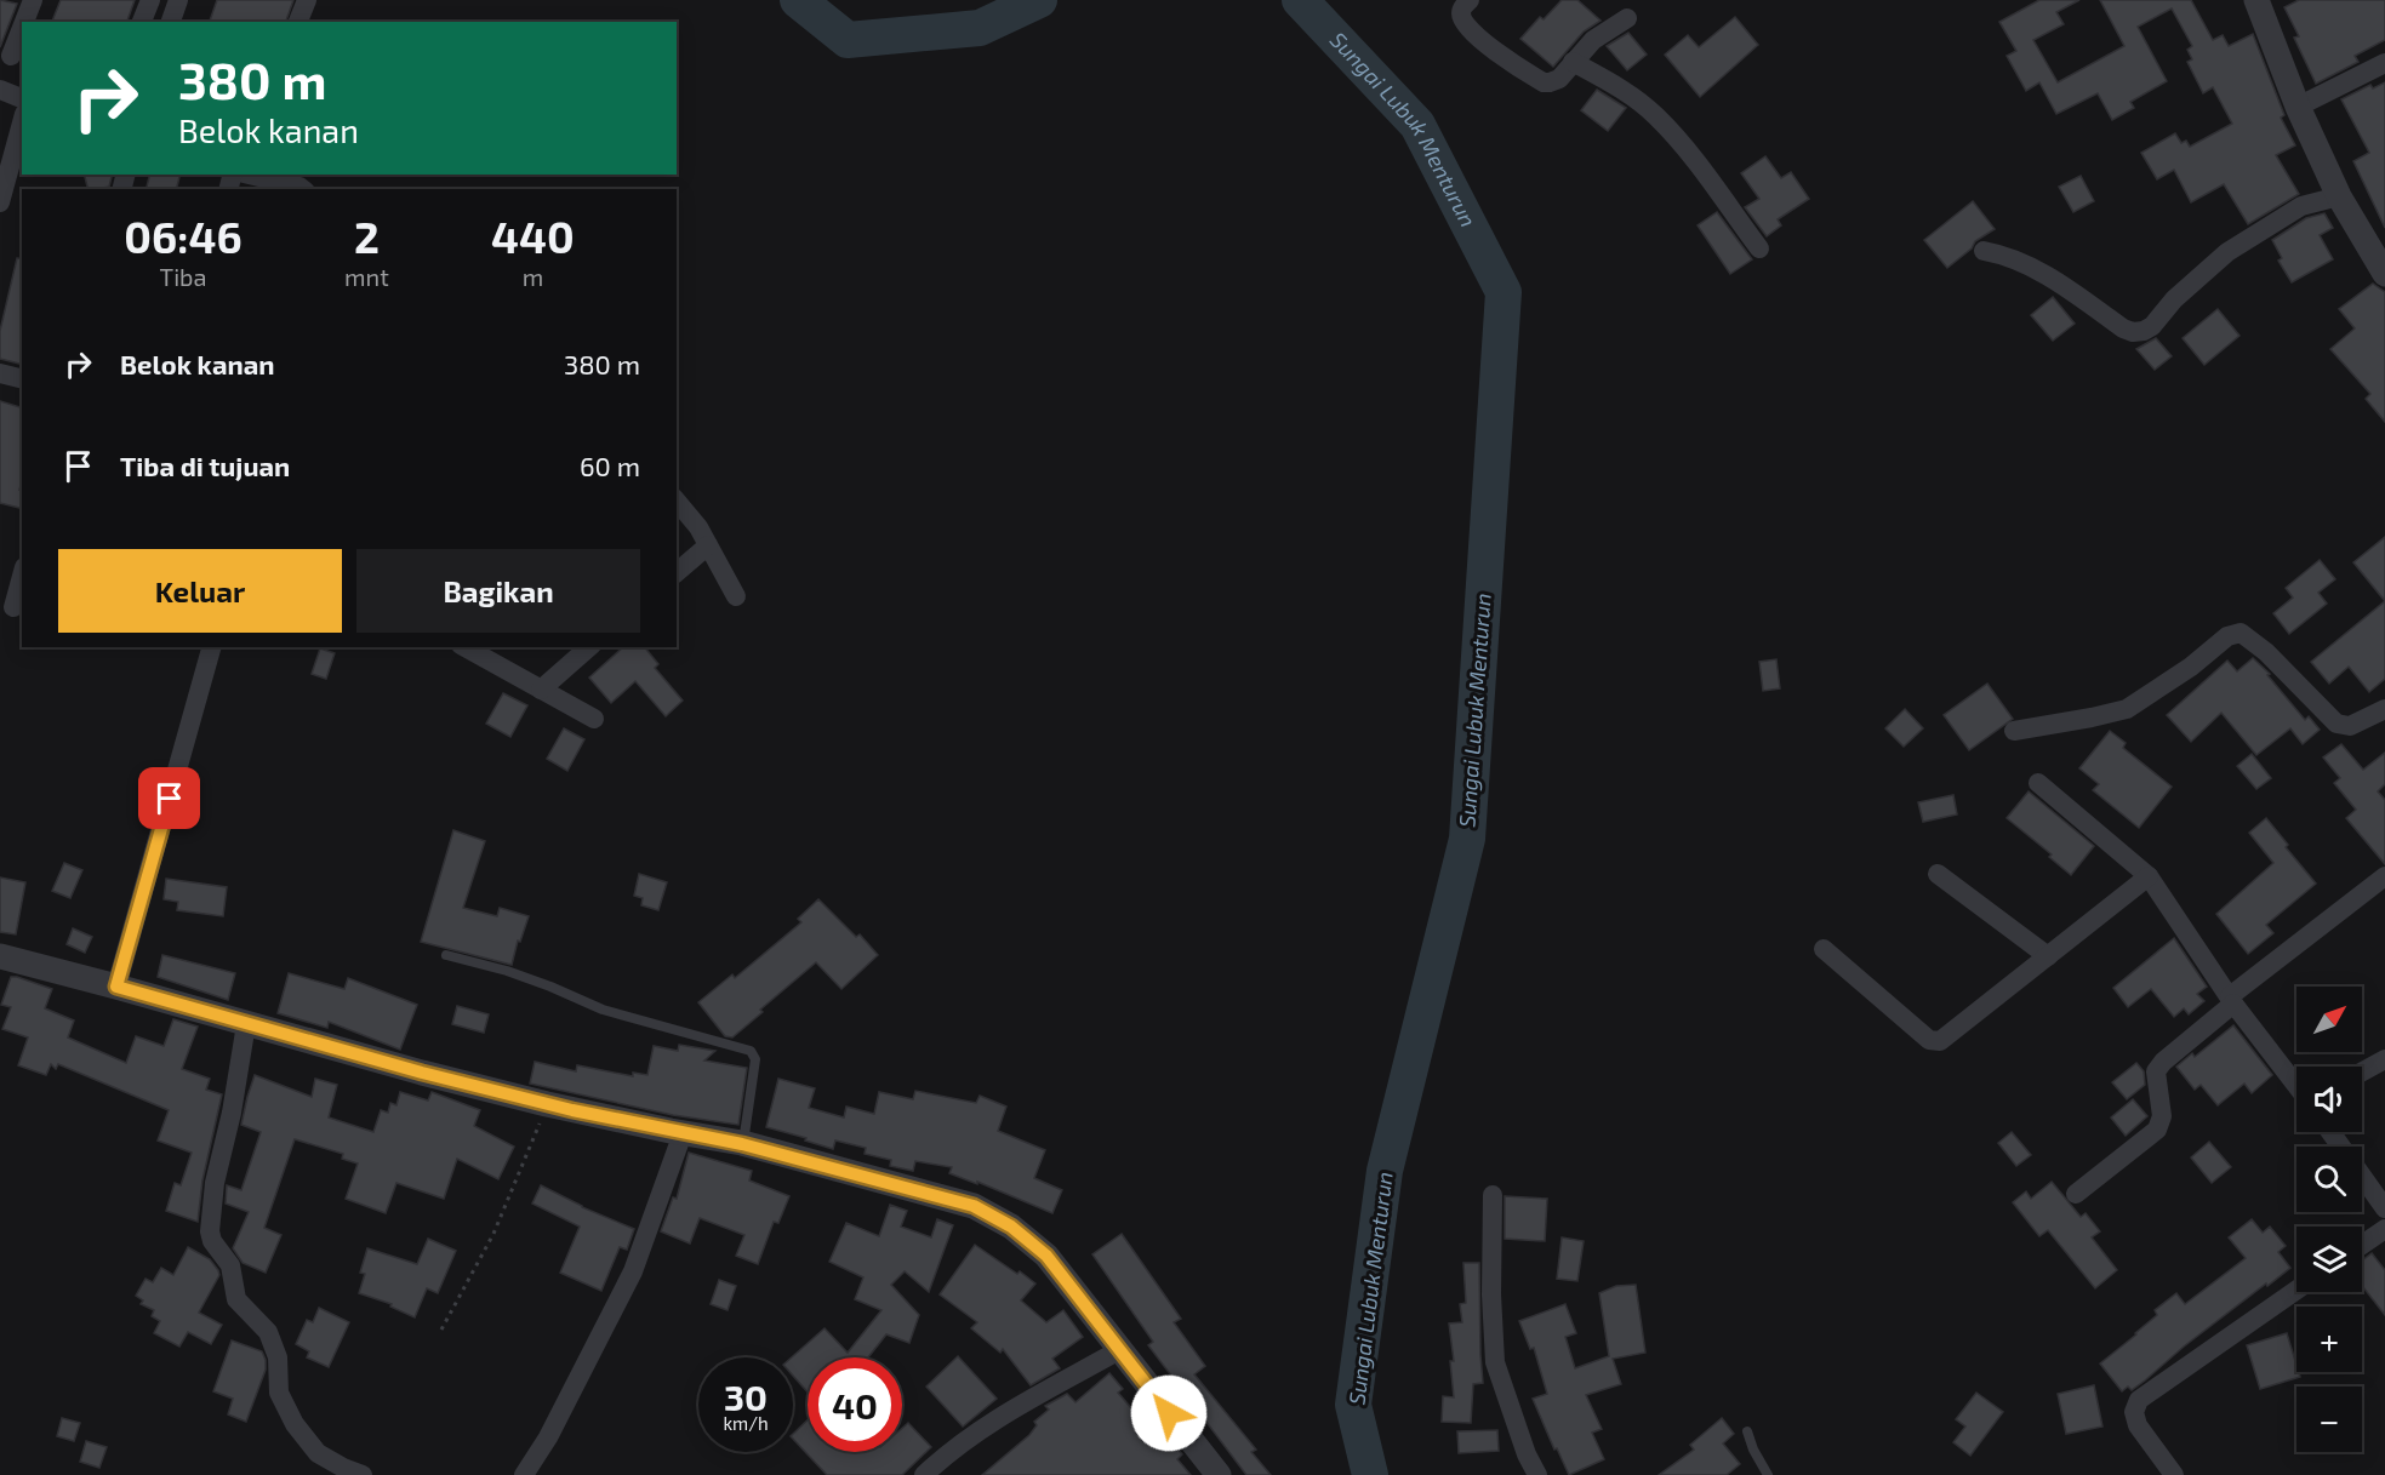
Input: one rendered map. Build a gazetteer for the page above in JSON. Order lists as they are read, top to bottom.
{
  "water": ["Sungai Lubuk Menturun"],
  "north": "top right",
  "page": {
    "turn": ["380 m", "Belok kanan"],
    "eta": [
      "06:46",
      "Tiba",
      "2",
      "mnt",
      "440",
      "m"
    ],
    "list": [
      {
        "name": "Belok kanan",
        "value": "380 m"
      },
      {
        "name": "Tiba di tujuan",
        "value": "60 m"
      }
    ],
    "buttons": ["Keluar", "Bagikan"],
    "map_buttons": ["+", "−"],
    "speed": "30 km/h",
    "limit": "40"
  }
}
